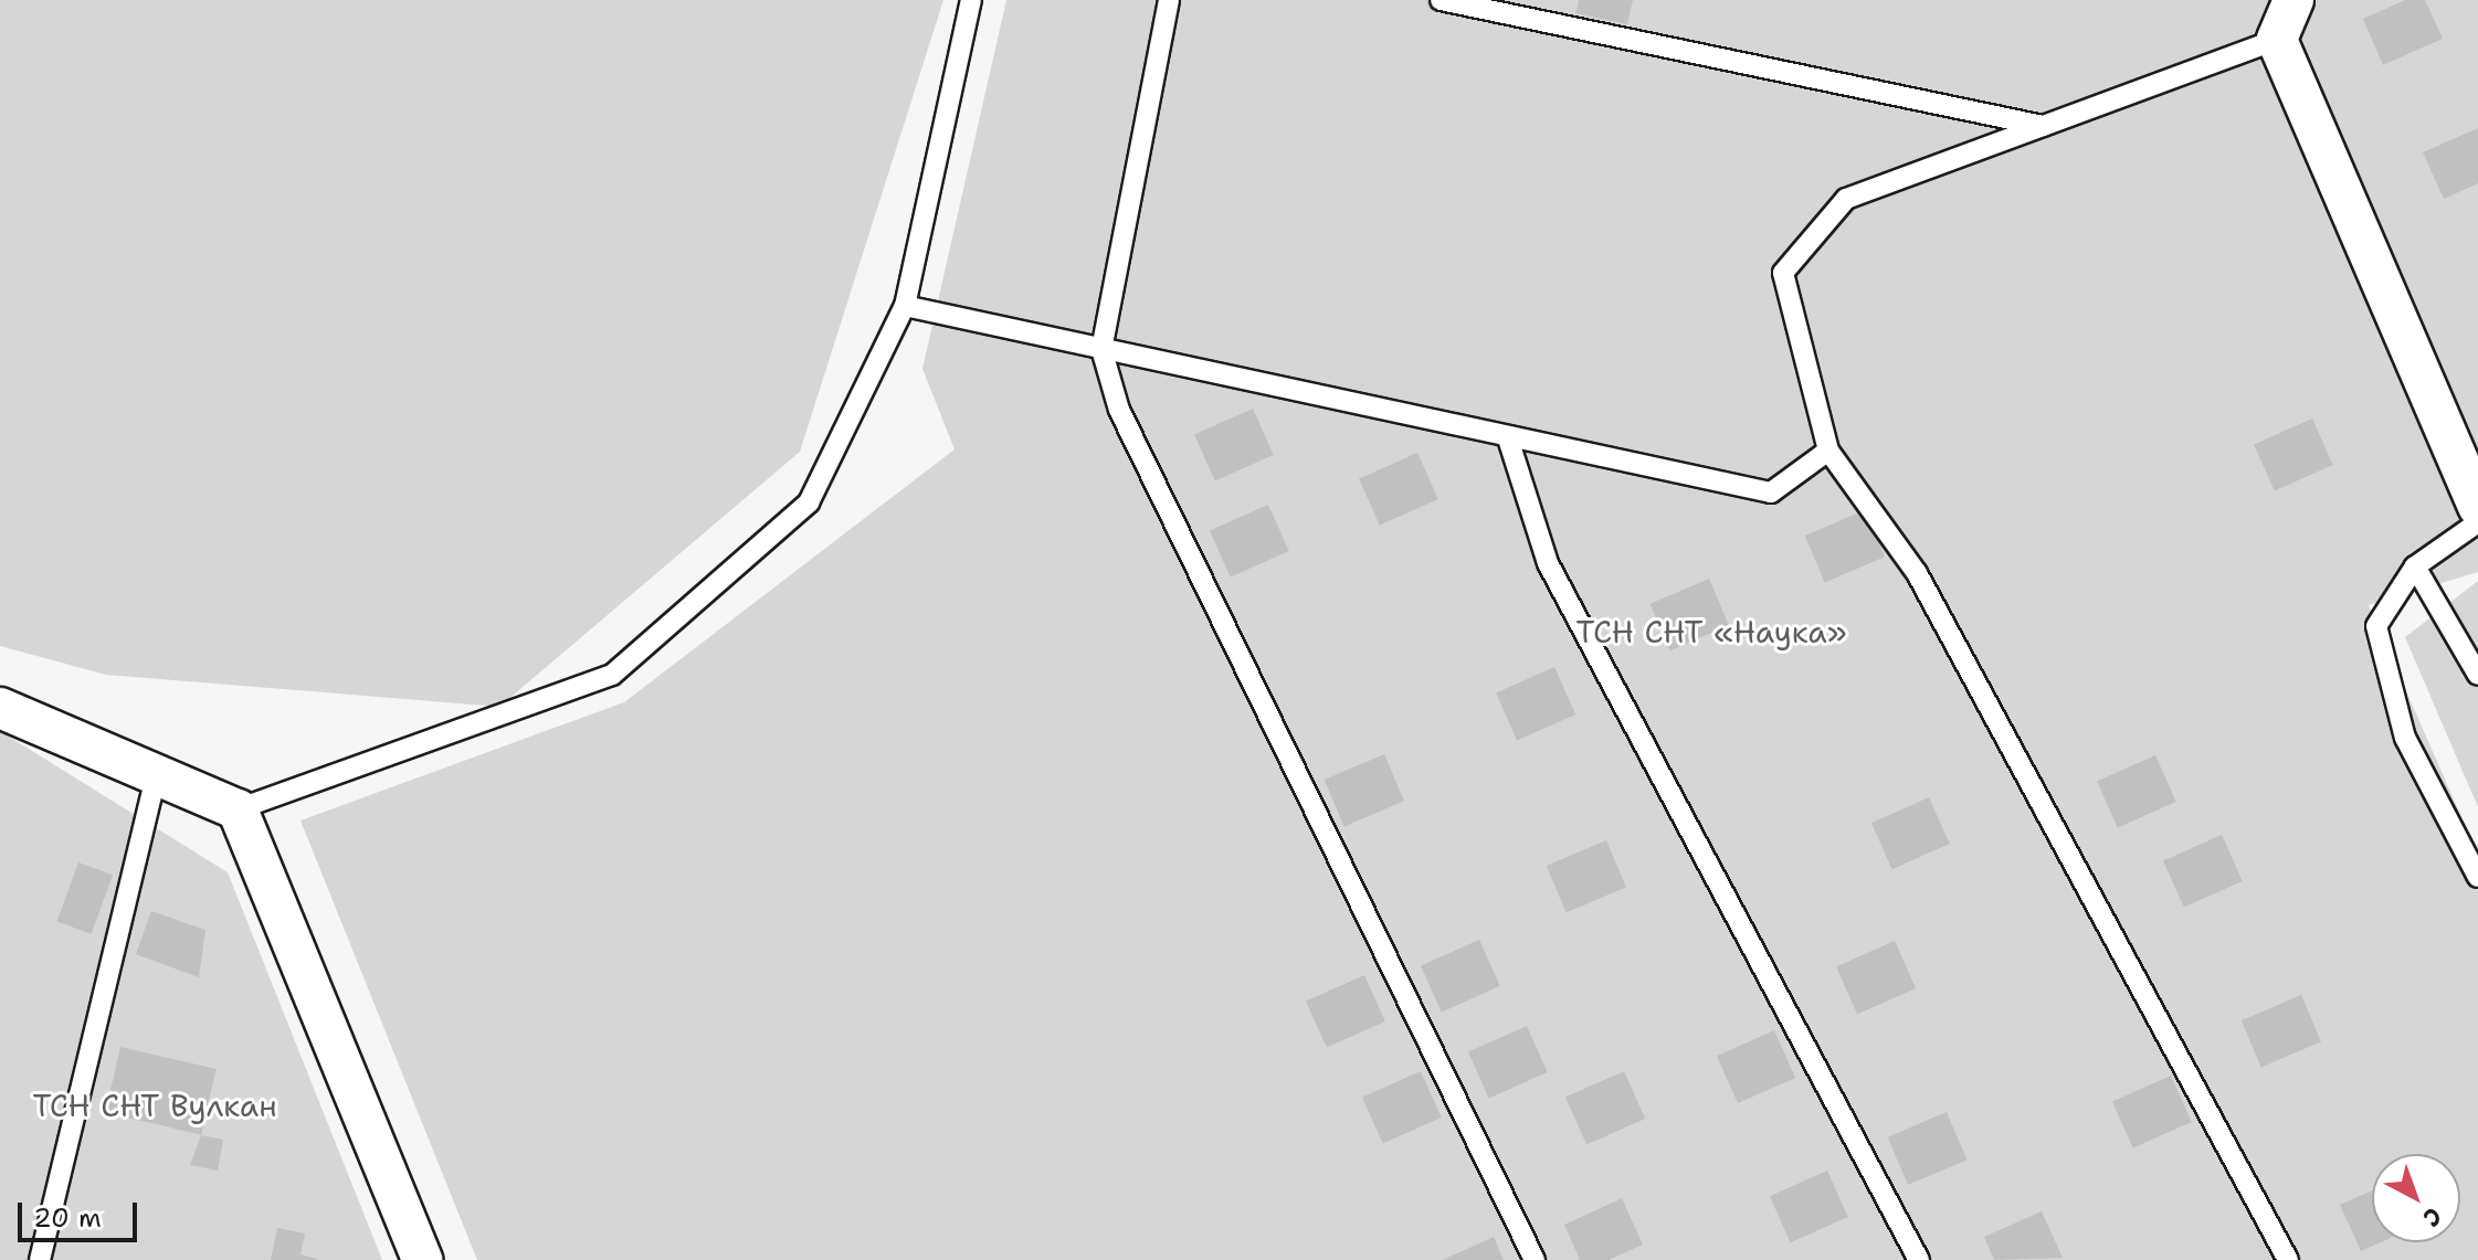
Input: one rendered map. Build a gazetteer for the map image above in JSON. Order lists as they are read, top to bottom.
{
  "parks": ["ТСН СНТ «Наука»", "ТСН СНТ Вулкан"],
  "scale_bar": "20 m",
  "north": "bottom right"
}
